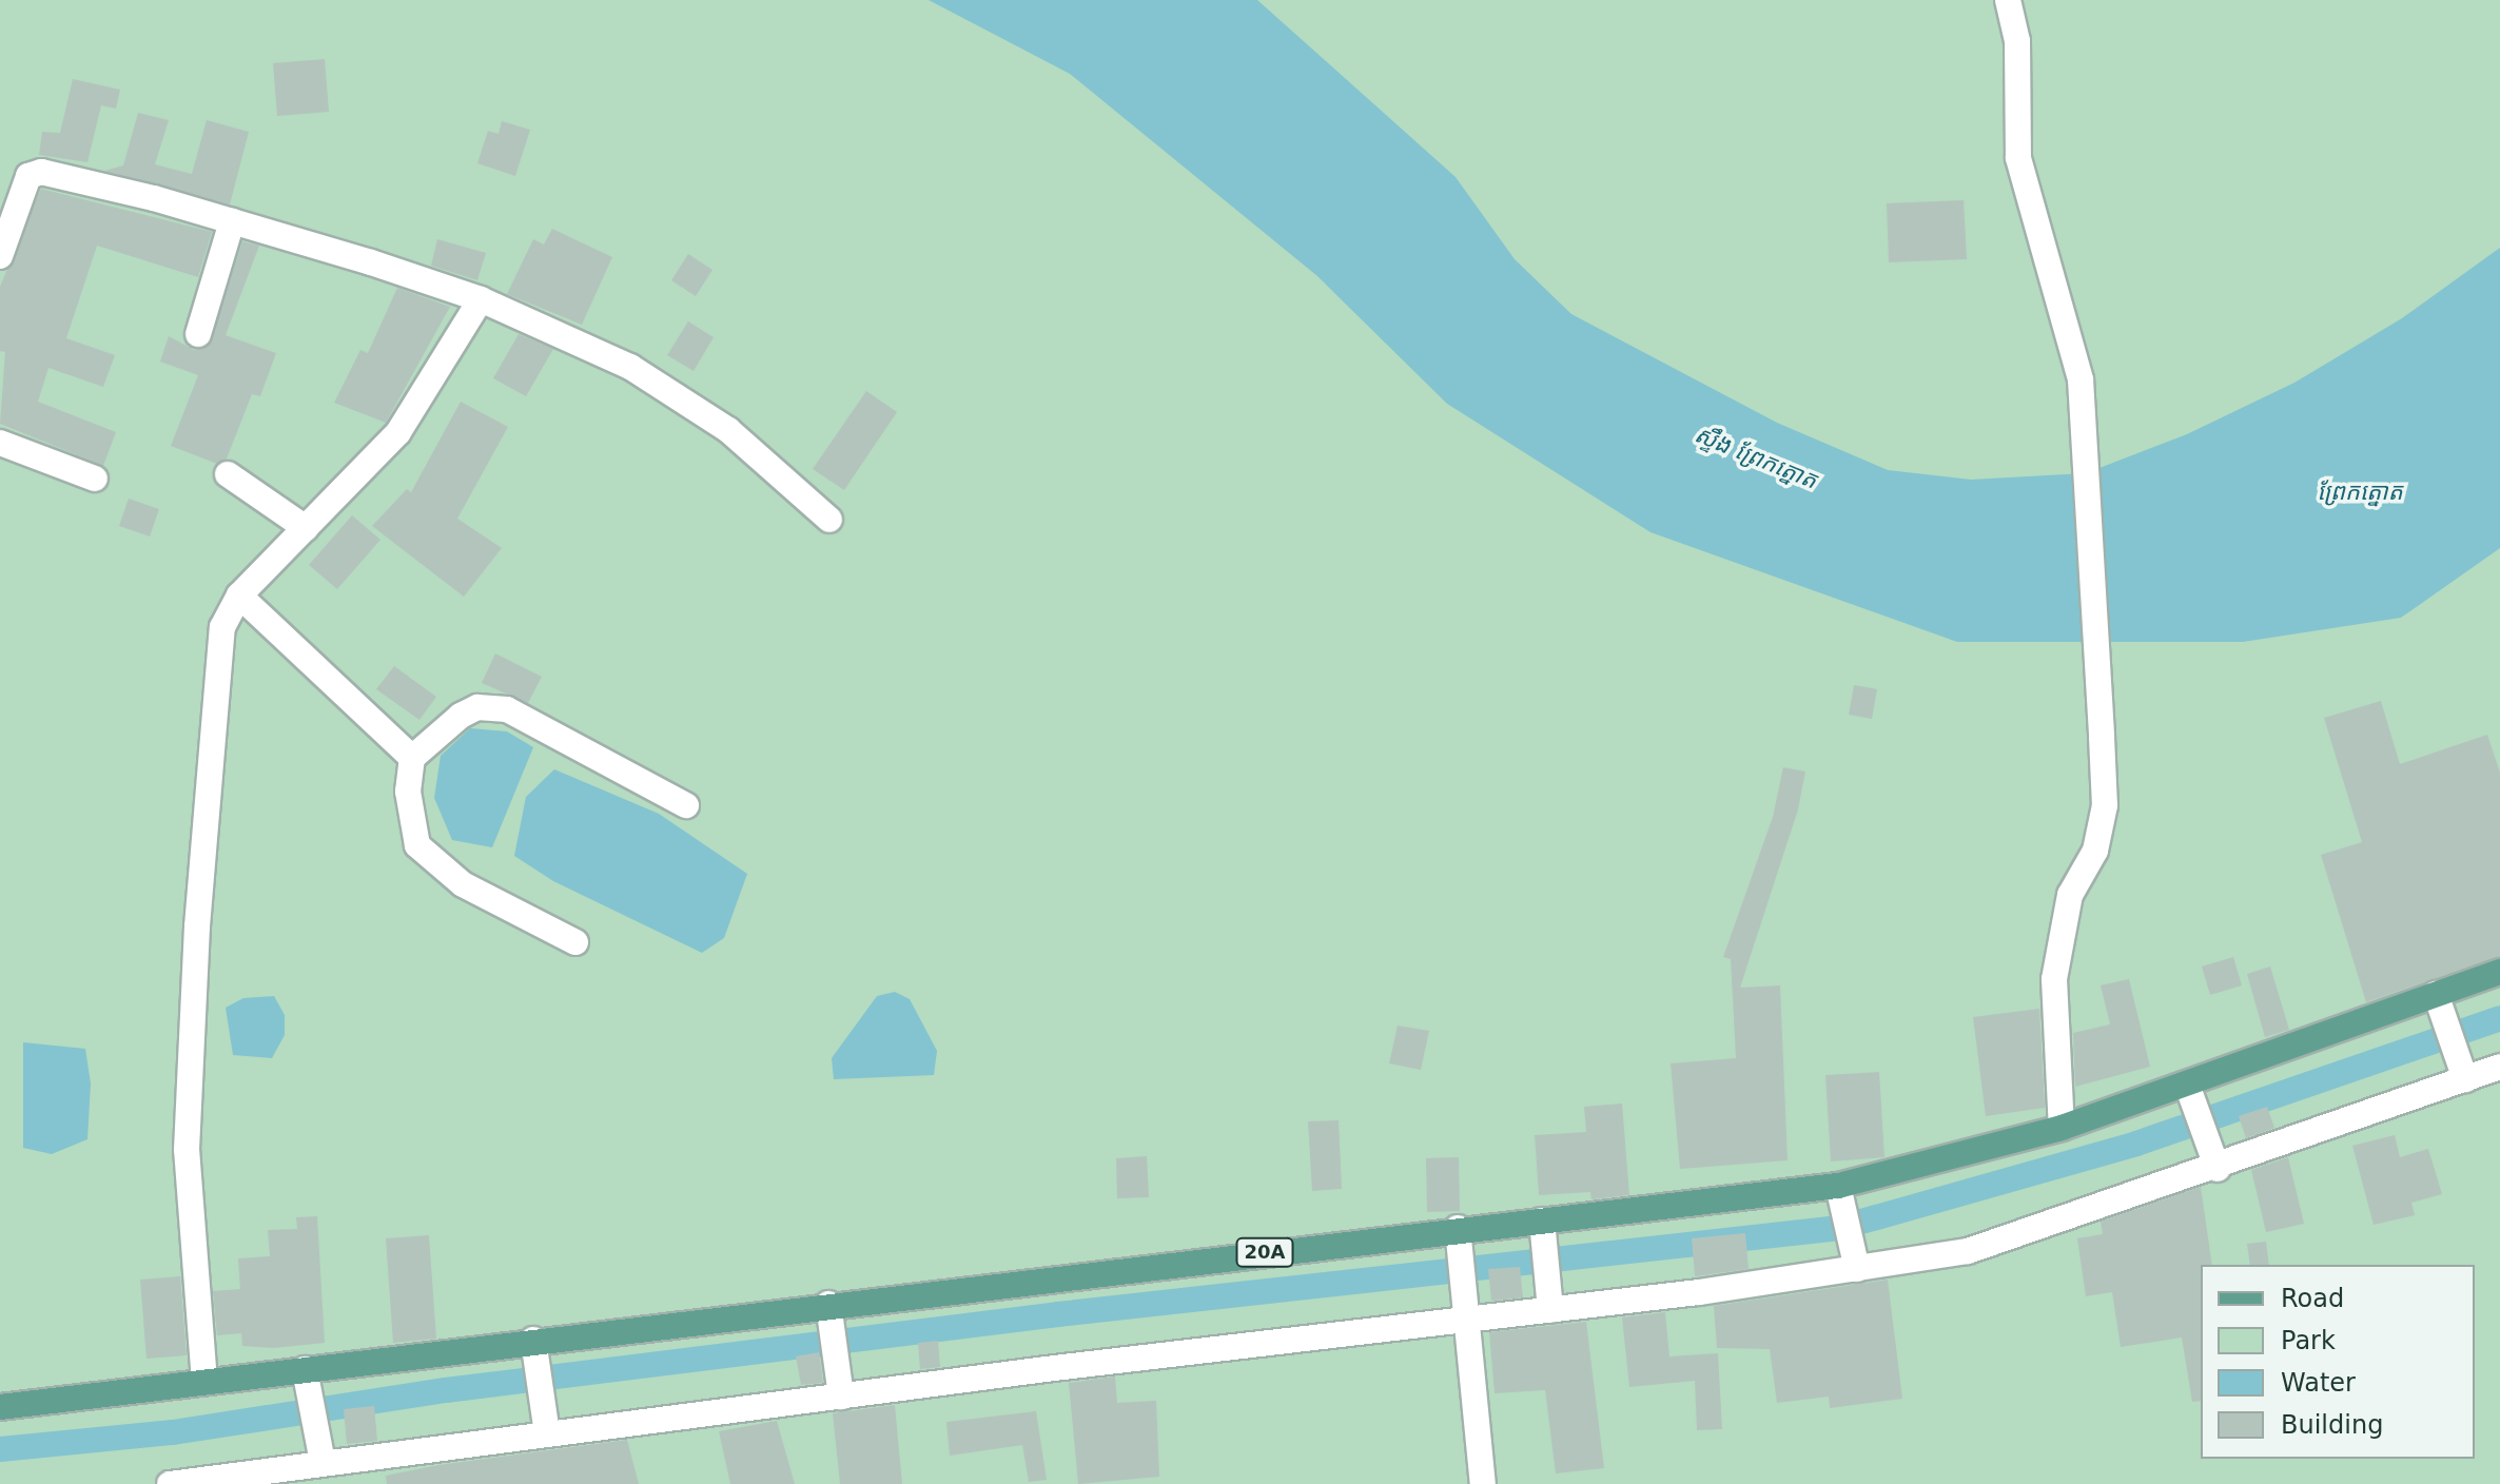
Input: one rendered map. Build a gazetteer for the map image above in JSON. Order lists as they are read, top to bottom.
{
  "streets": {
    "main road": ["20A"]
  },
  "water": ["ស្ទឹង ព្រែកត្នោត", "ព្រែកត្នោត"],
  "legend": [
    "Road",
    "Park",
    "Water",
    "Building"
  ]
}
